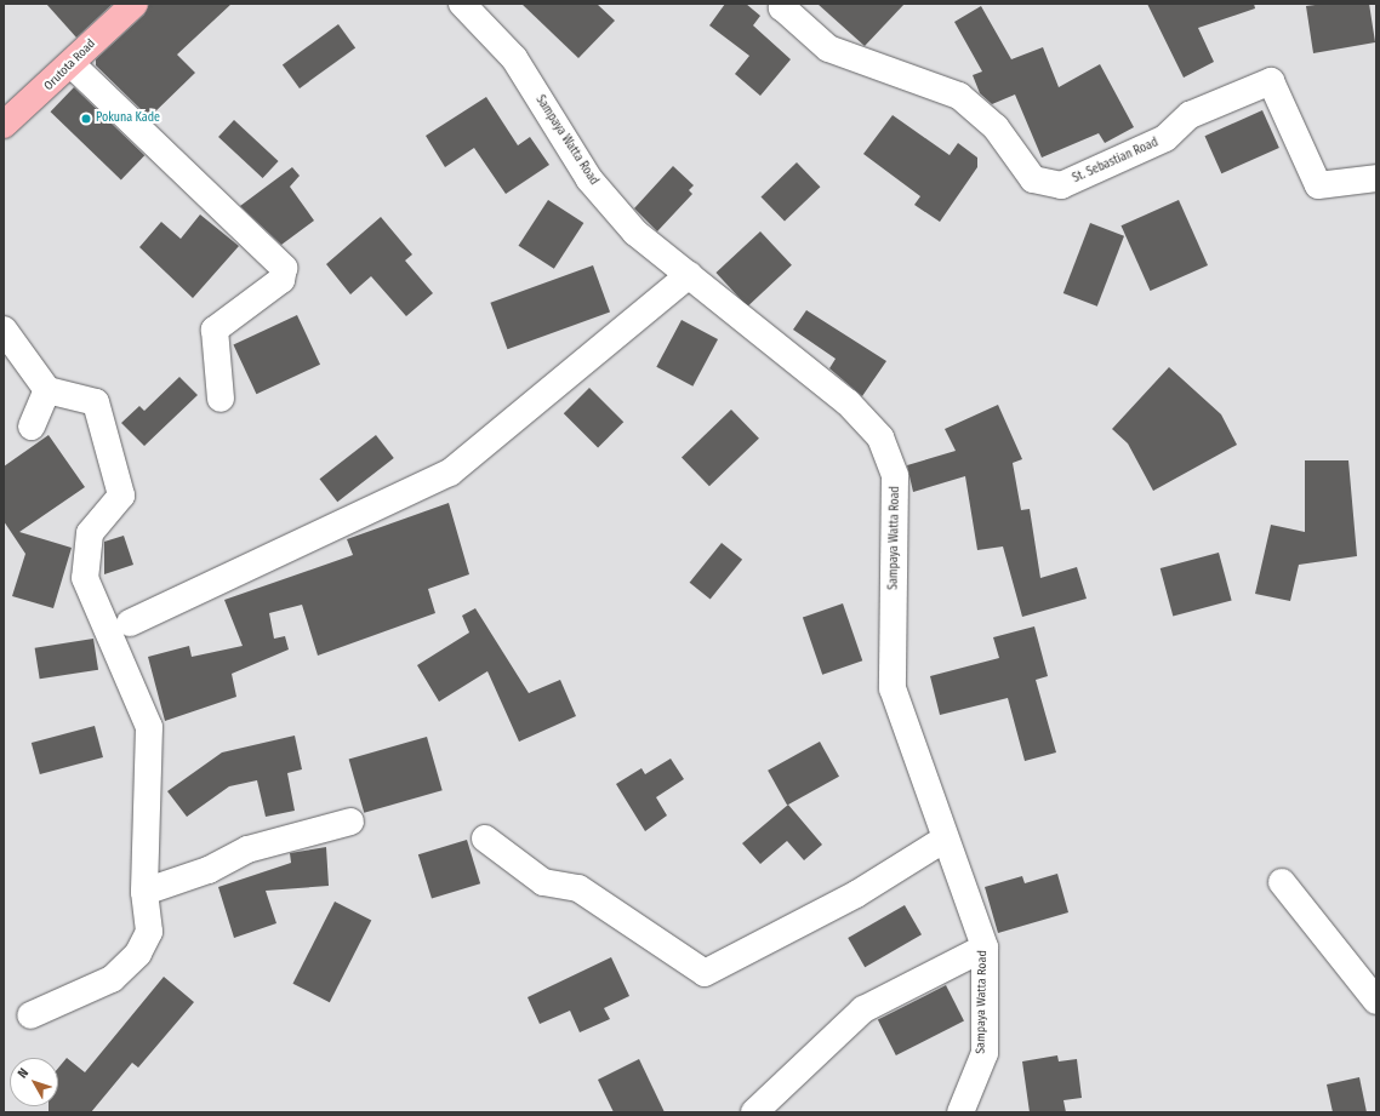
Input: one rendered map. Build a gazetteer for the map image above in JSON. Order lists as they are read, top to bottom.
{
  "streets": {
    "main road": ["Orutota Road"],
    "street": ["Sampaya Watta Road", "St. Sebastian Road"]
  },
  "places": ["Pokuna Kade"],
  "north": "top left"
}
